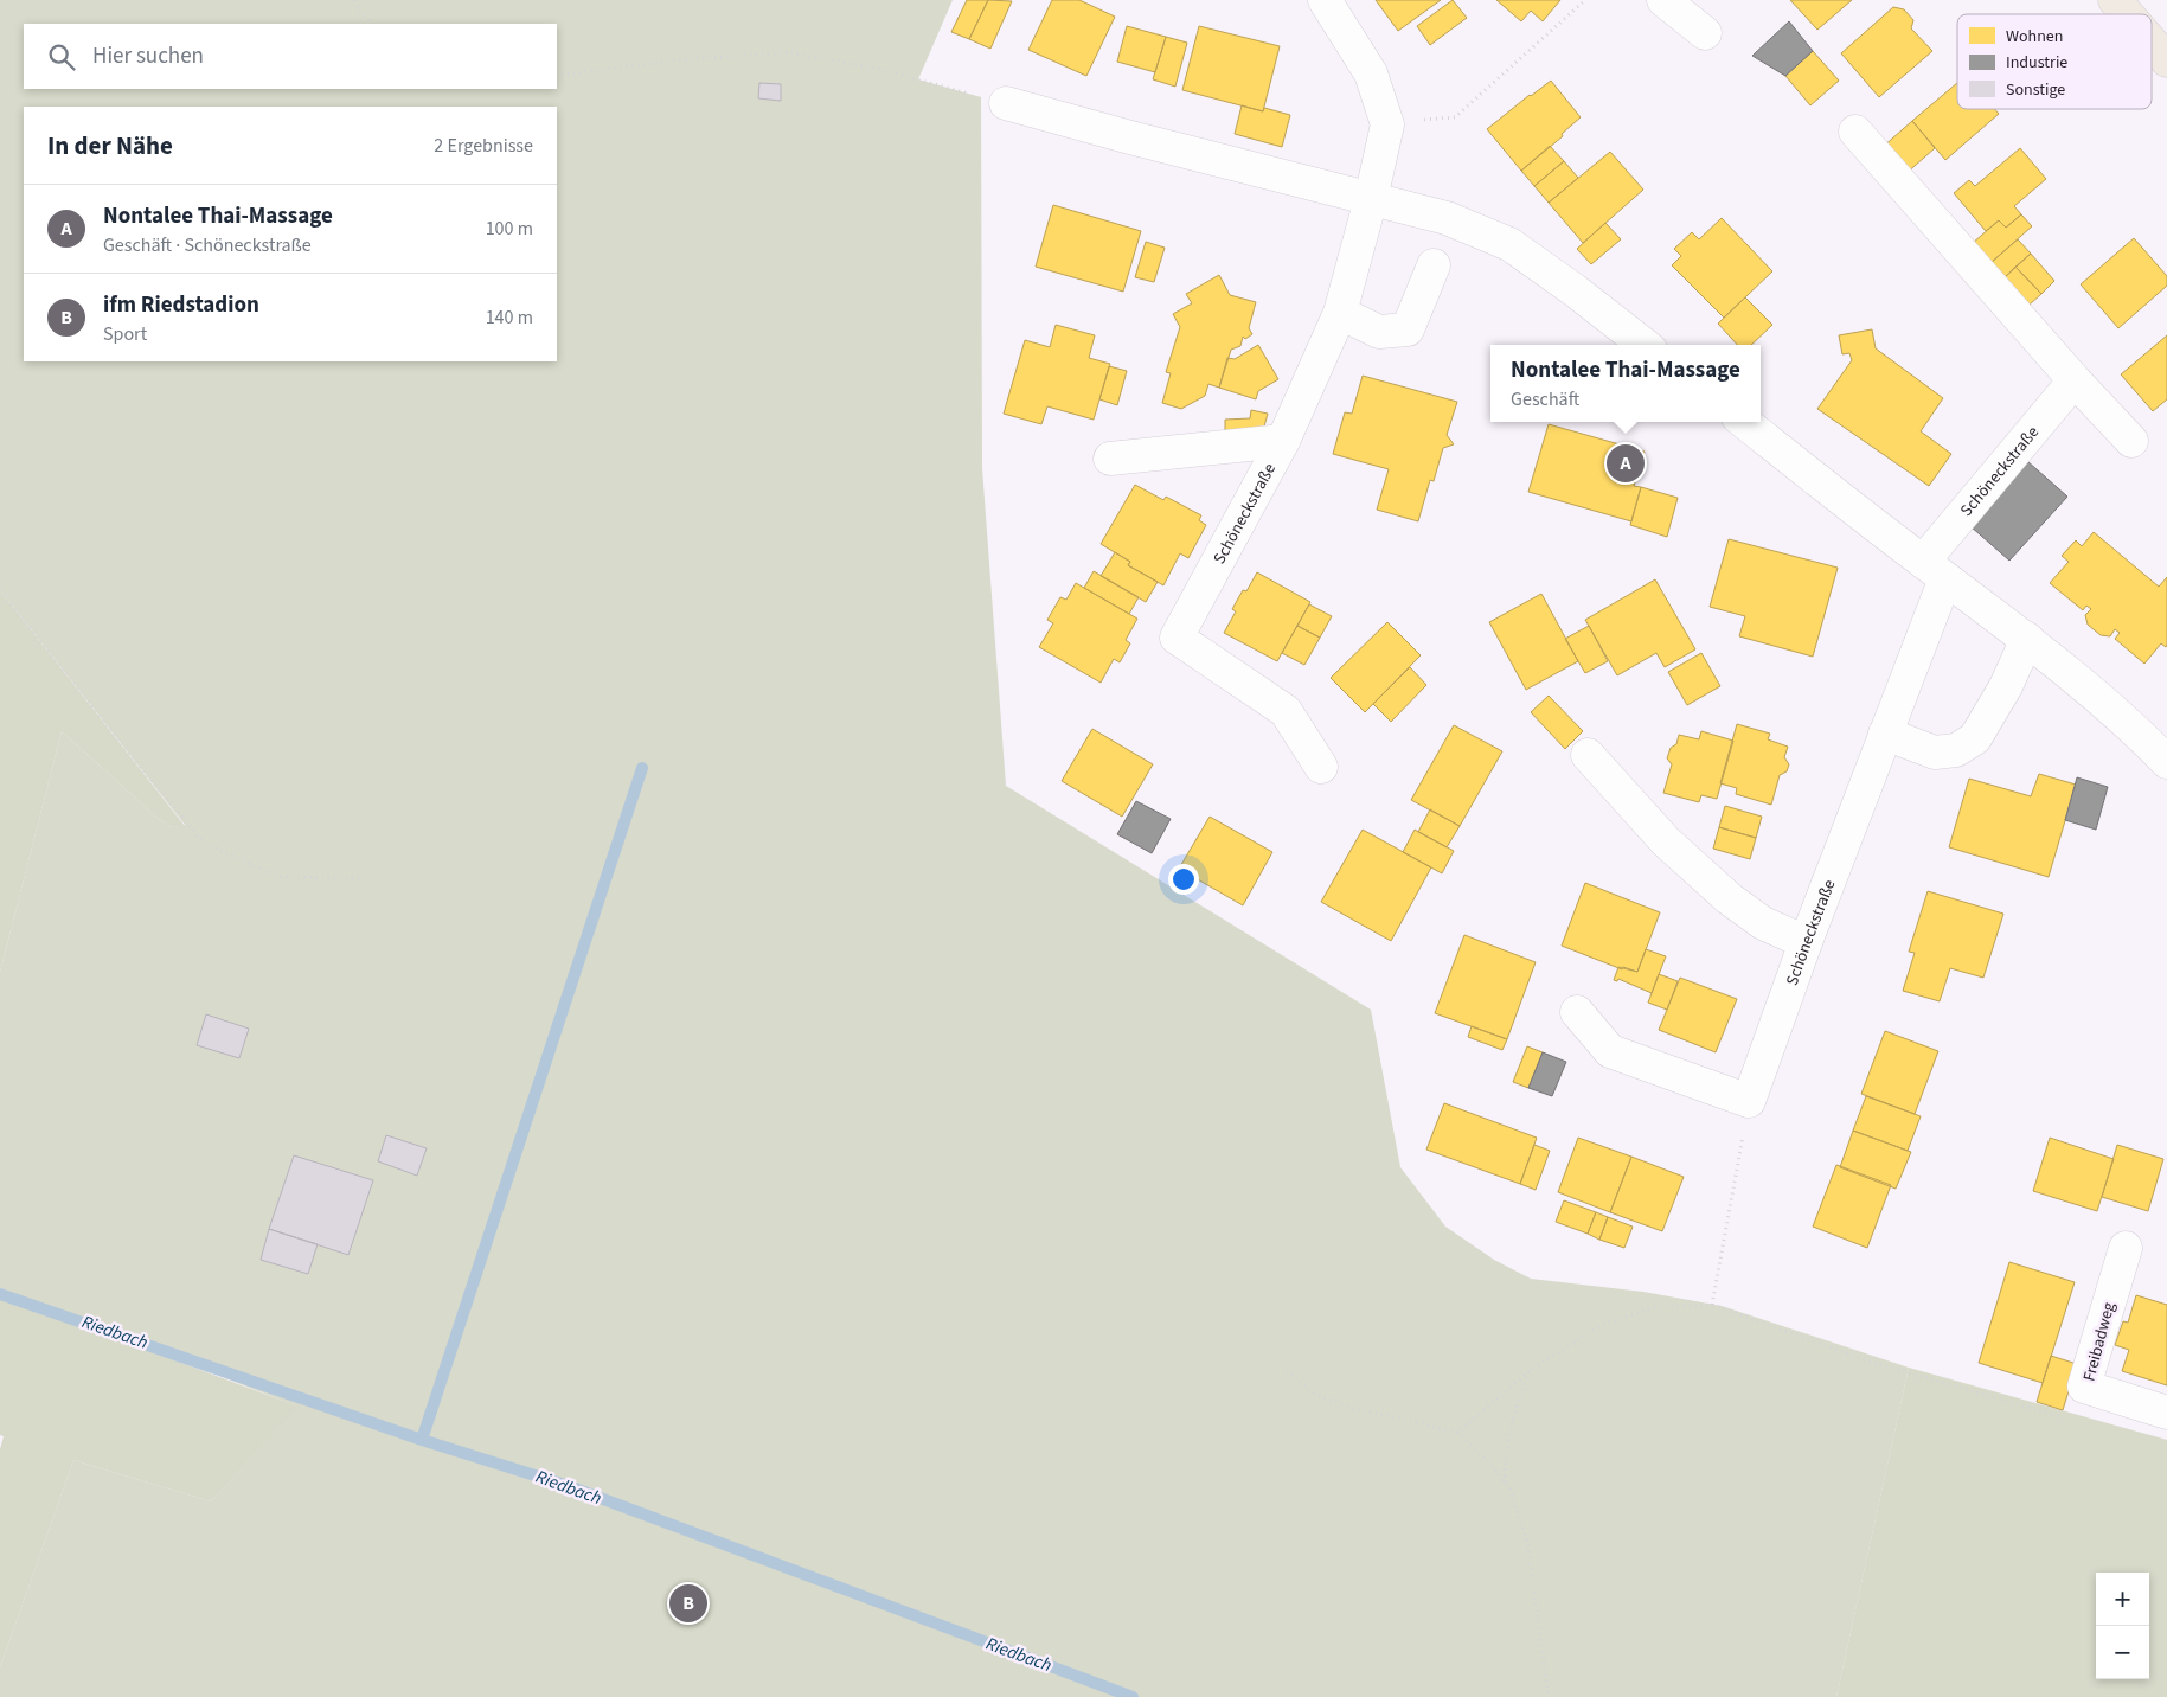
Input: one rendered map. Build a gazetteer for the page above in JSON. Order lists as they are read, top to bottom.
{
  "streets": {
    "street": ["Schöneckstraße", "Freibadweg"]
  },
  "water": ["Riedbach"],
  "legend": ["Wohnen", "Industrie", "Sonstige"],
  "page": {
    "search": "Hier suchen",
    "heading": ["In der Nähe", "2 Ergebnisse"],
    "list": [
      {
        "mark": "A",
        "name": "Nontalee Thai-Massage",
        "note": "Geschäft · Schöneckstraße",
        "value": "100 m"
      },
      {
        "mark": "B",
        "name": "ifm Riedstadion",
        "note": "Sport",
        "value": "140 m"
      }
    ],
    "popup": ["Nontalee Thai-Massage", "Geschäft"],
    "pins": ["A", "B"],
    "map_buttons": ["+", "−"]
  }
}
